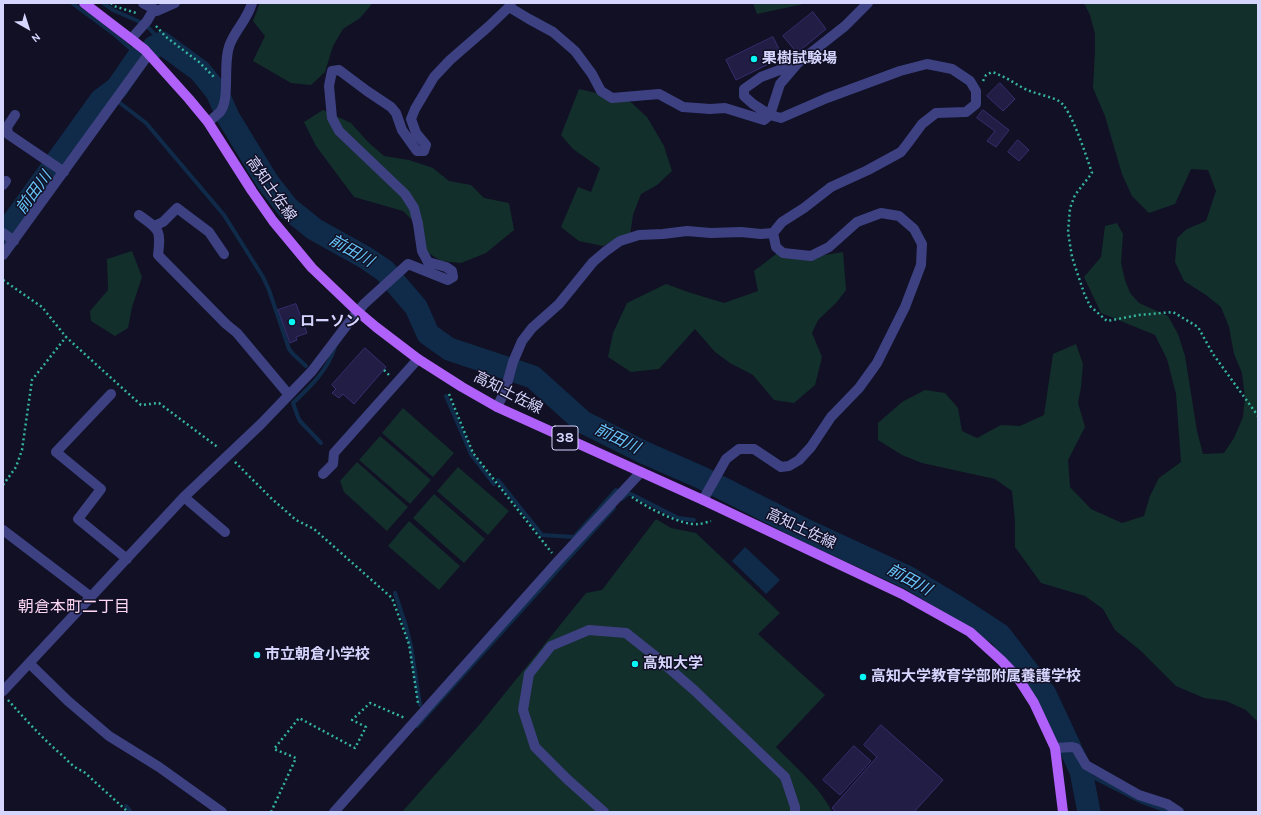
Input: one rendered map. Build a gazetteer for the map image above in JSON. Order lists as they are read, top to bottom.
{
  "streets": {
    "main road": ["高知土佐線", "38"]
  },
  "districts": ["朝倉本町二丁目"],
  "water": ["前田川"],
  "places": [
    "果樹試験場",
    "ローソン",
    "市立朝倉小学校",
    "高知大学",
    "高知大学教育学部附属養護学校"
  ],
  "north": "bottom right"
}
